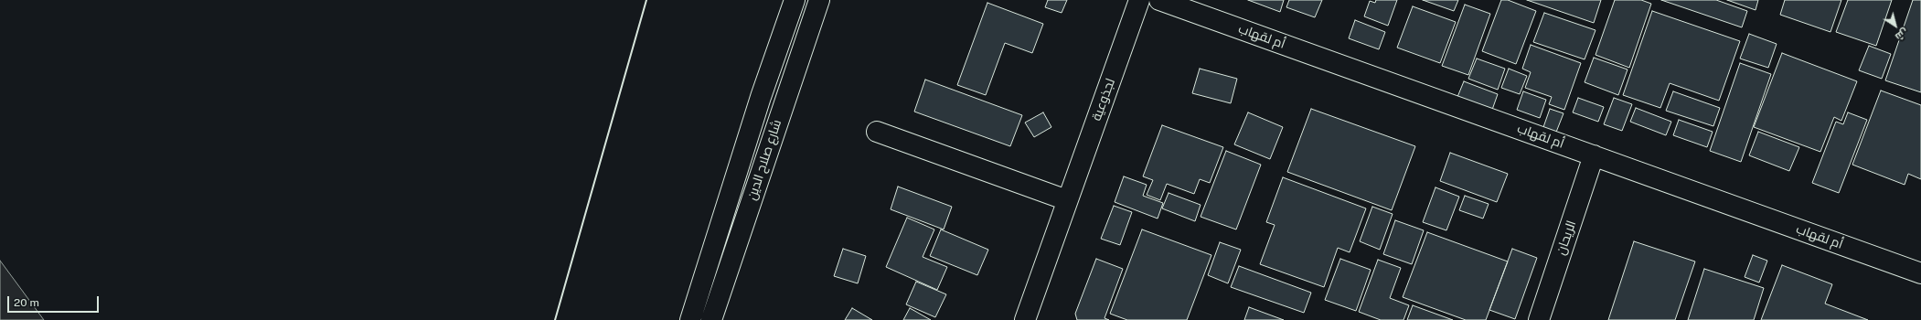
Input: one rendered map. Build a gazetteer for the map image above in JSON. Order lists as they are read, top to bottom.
{
  "streets": {
    "street": [
      "أم لقهاب",
      "لجذوعية",
      "شارع صلاح الدين",
      "الريحان"
    ]
  },
  "crossings": [
    ["أم لقهاب", "الريحان"]
  ],
  "scale_bar": "20 m",
  "north": "bottom right"
}
